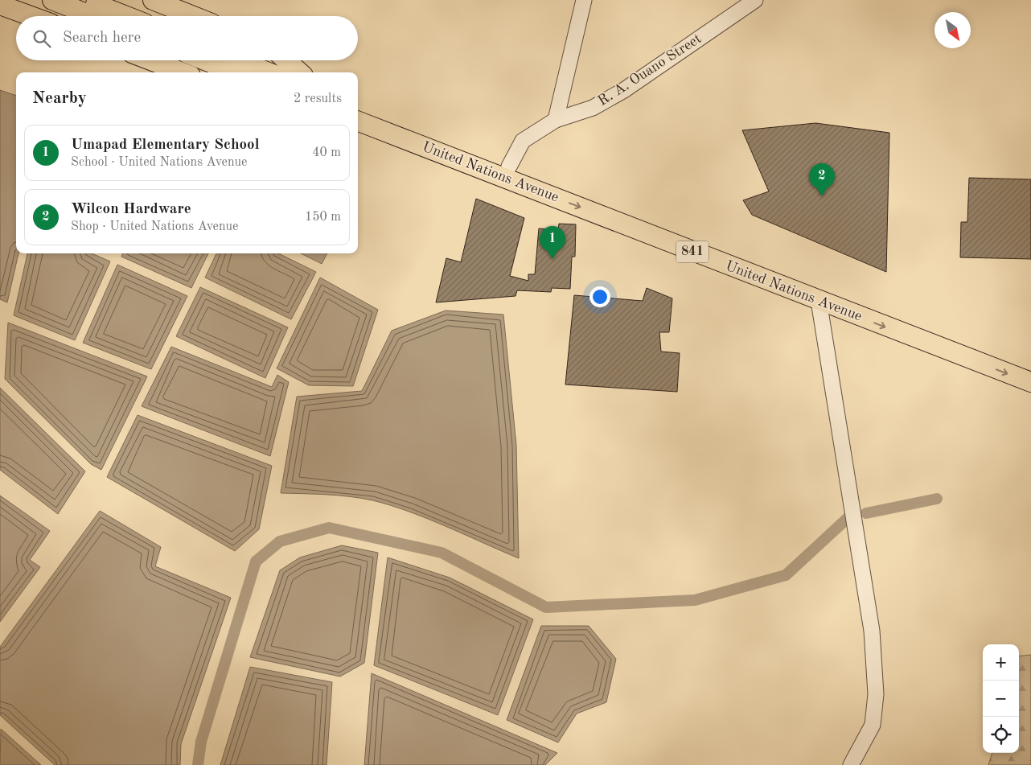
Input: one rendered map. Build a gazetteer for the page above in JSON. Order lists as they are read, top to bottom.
{
  "streets": {
    "main road": ["United Nations Avenue", "841"],
    "street": ["R. A. Ouano Street"]
  },
  "crossings": [
    ["R. A. Ouano Street", "United Nations Avenue"]
  ],
  "north": "bottom right",
  "page": {
    "search": "Search here",
    "heading": ["Nearby", "2 results"],
    "list": [
      {
        "mark": "1",
        "name": "Umapad Elementary School",
        "note": "School · United Nations Avenue",
        "value": "40 m"
      },
      {
        "mark": "2",
        "name": "Wilcon Hardware",
        "note": "Shop · United Nations Avenue",
        "value": "150 m"
      }
    ],
    "pins": ["2", "1"],
    "map_buttons": ["+", "−"]
  }
}
